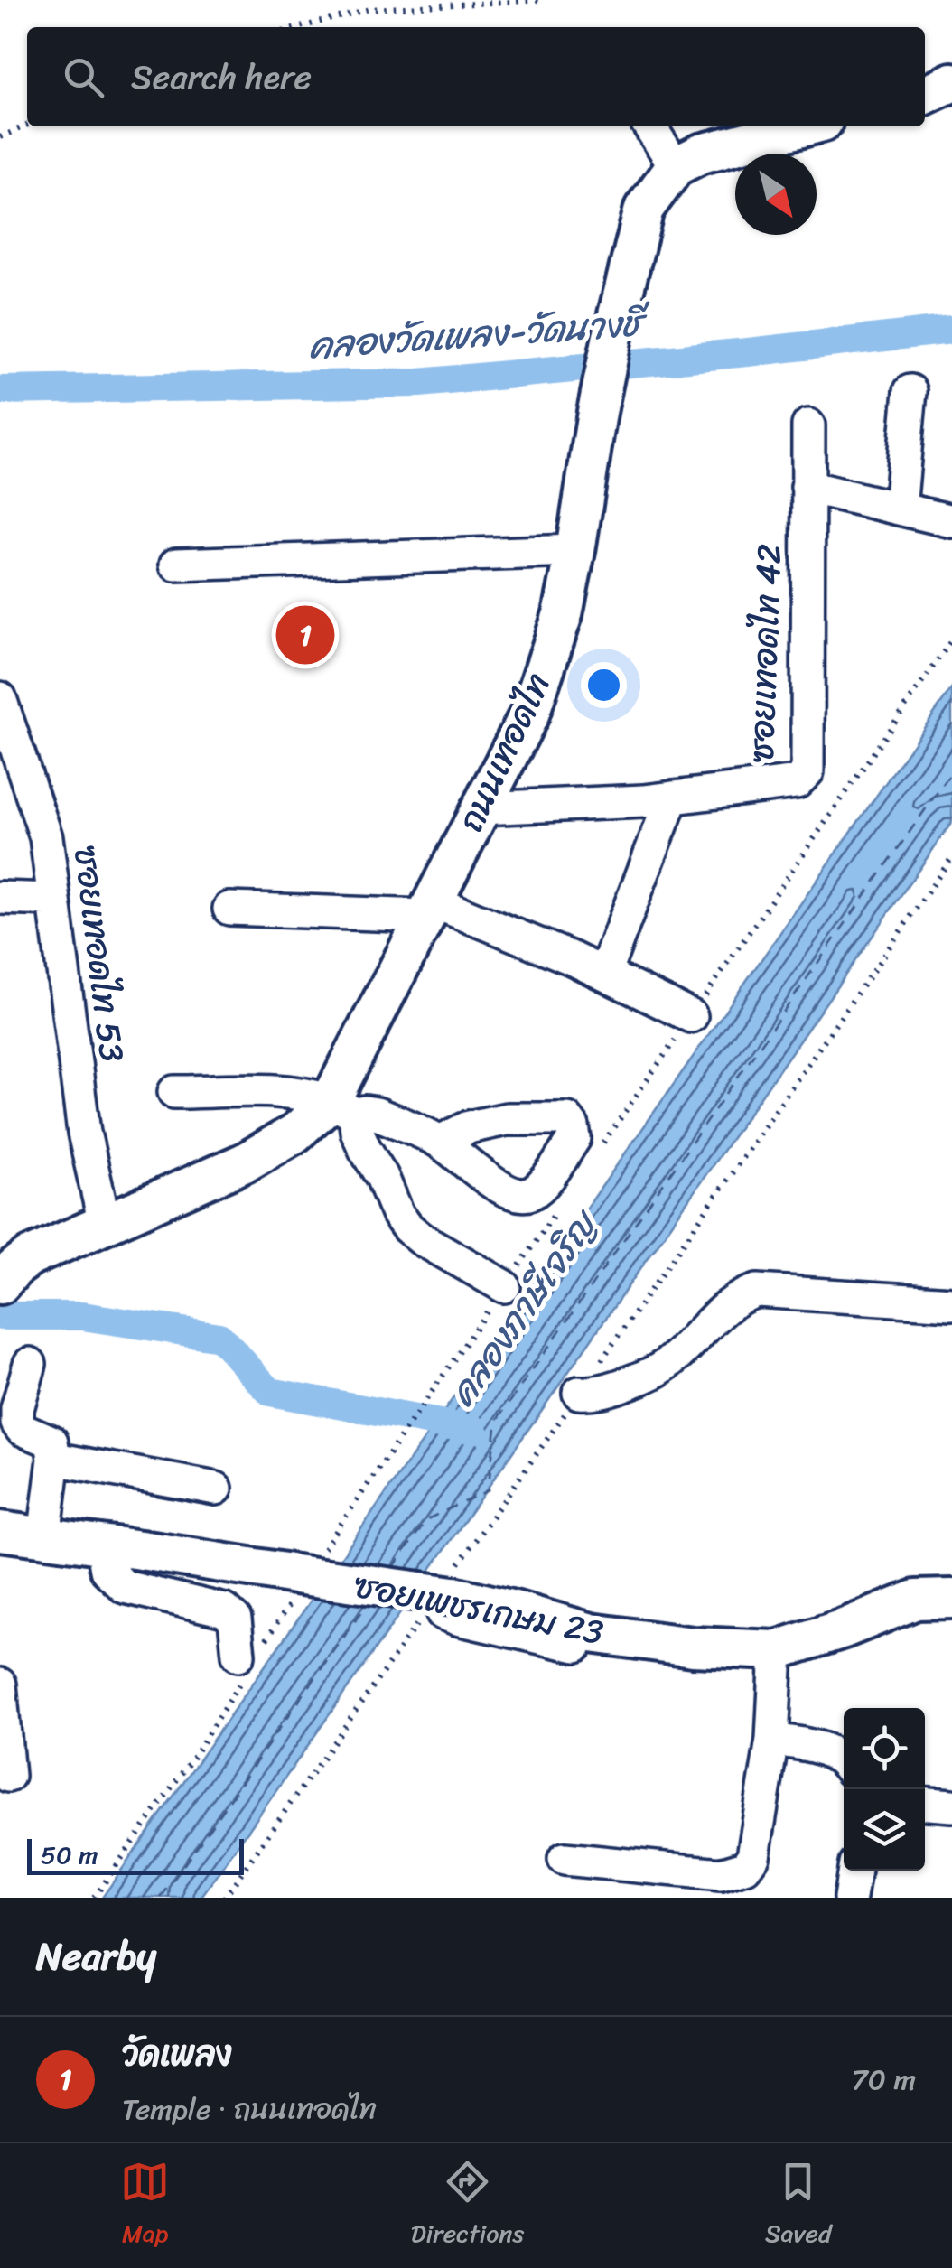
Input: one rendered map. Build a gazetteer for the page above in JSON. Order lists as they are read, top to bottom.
{
  "streets": {
    "main road": ["ถนนเทอดไท", "ซอยเพชรเกษม 23"],
    "street": ["ซอยเทอดไท 42", "ซอยเทอดไท 53"]
  },
  "crossings": [
    ["ซอยเทอดไท 42", "ถนนเทอดไท"],
    ["ถนนเทอดไท", "ซอยเทอดไท 53"]
  ],
  "water": ["คลองวัดเพลง-วัดนางชี", "คลองภาษีเจริญ"],
  "scale_bar": "50 m",
  "north": "bottom right",
  "page": {
    "search": "Search here",
    "pins": "1",
    "scale": "50 m",
    "heading": "Nearby",
    "list": [
      {
        "mark": "1",
        "name": "วัดเพลง",
        "note": "Temple · ถนนเทอดไท",
        "value": "70 m"
      }
    ],
    "nav": ["Map", "Directions", "Saved"]
  }
}
